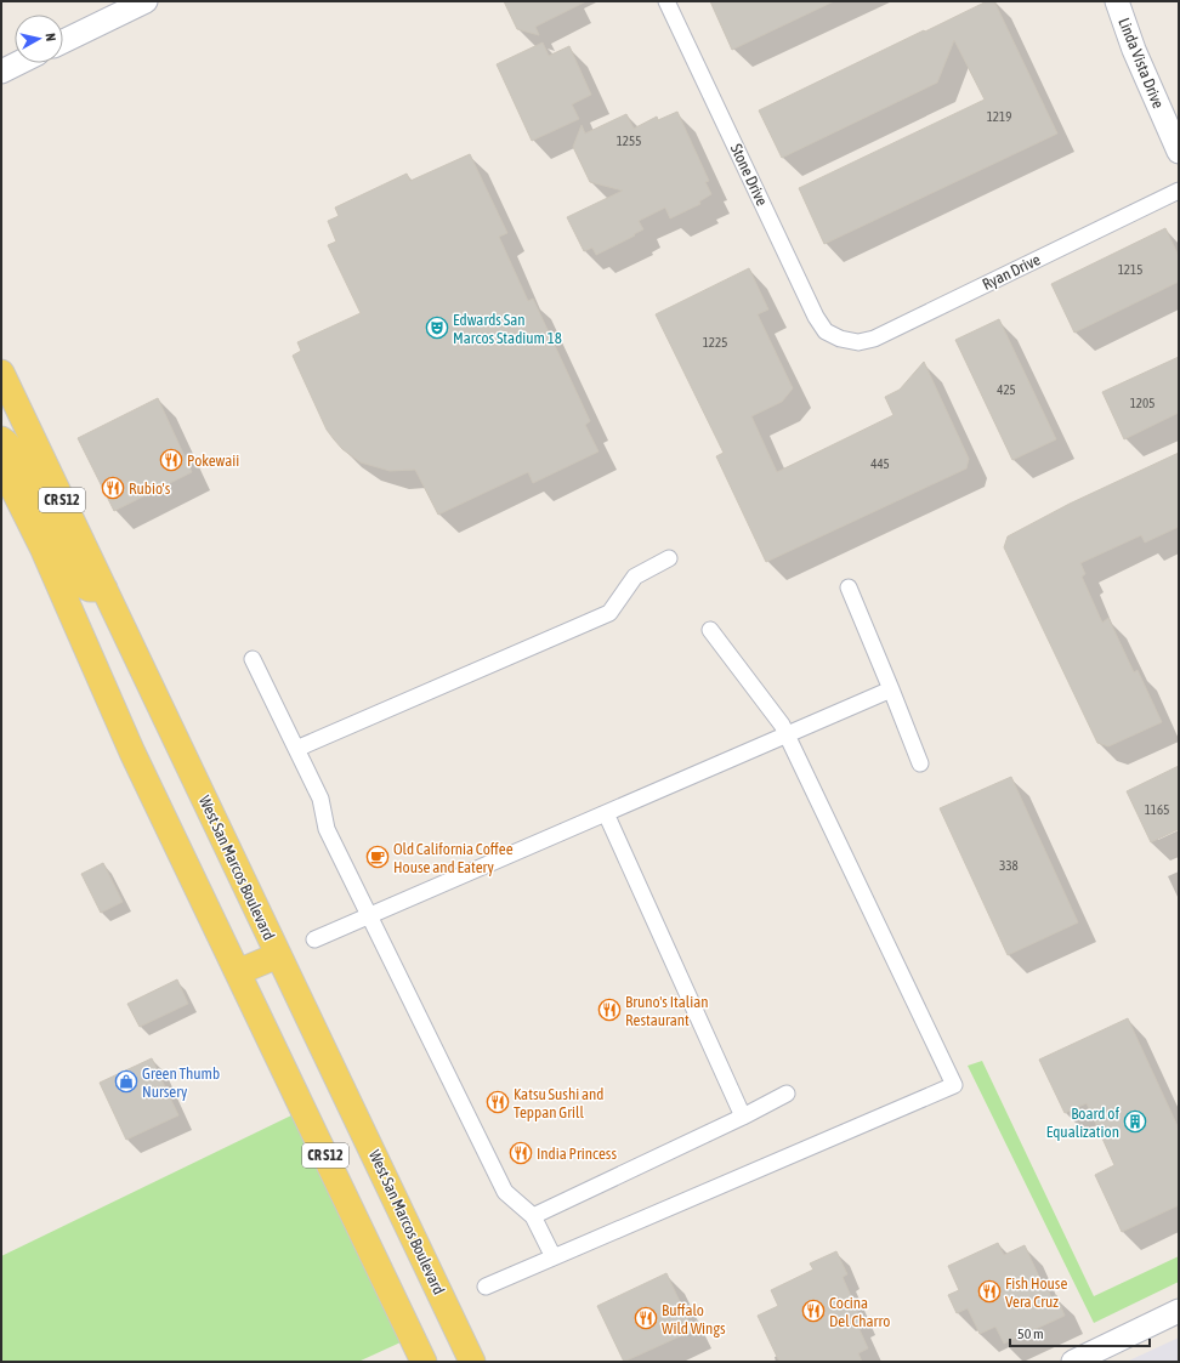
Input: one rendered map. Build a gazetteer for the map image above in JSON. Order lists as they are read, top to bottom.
{
  "streets": {
    "main road": ["Linda Vista Drive", "CR S12", "West San Marcos Boulevard"],
    "street": ["Stone Drive", "Ryan Drive"]
  },
  "crossings": [
    ["Stone Drive", "Ryan Drive"]
  ],
  "places": {
    "theatre": ["Edwards San Marcos Stadium 18"],
    "restaurant": [
      "Pokewaii",
      "Rubio's",
      "Bruno's Italian Restaurant",
      "Katsu Sushi and Teppan Grill",
      "India Princess",
      "Fish House Vera Cruz",
      "Cocina Del Charro",
      "Buffalo Wild Wings"
    ],
    "cafe": ["Old California Coffee House and Eatery"],
    "shop": ["Green Thumb Nursery"],
    "building": ["Board of Equalization"]
  },
  "house_numbers": [
    "1219",
    "1255",
    "1215",
    "1225",
    "425",
    "1205",
    "445",
    "1165",
    "338"
  ],
  "scale_bar": "50 m",
  "north": "right"
}
